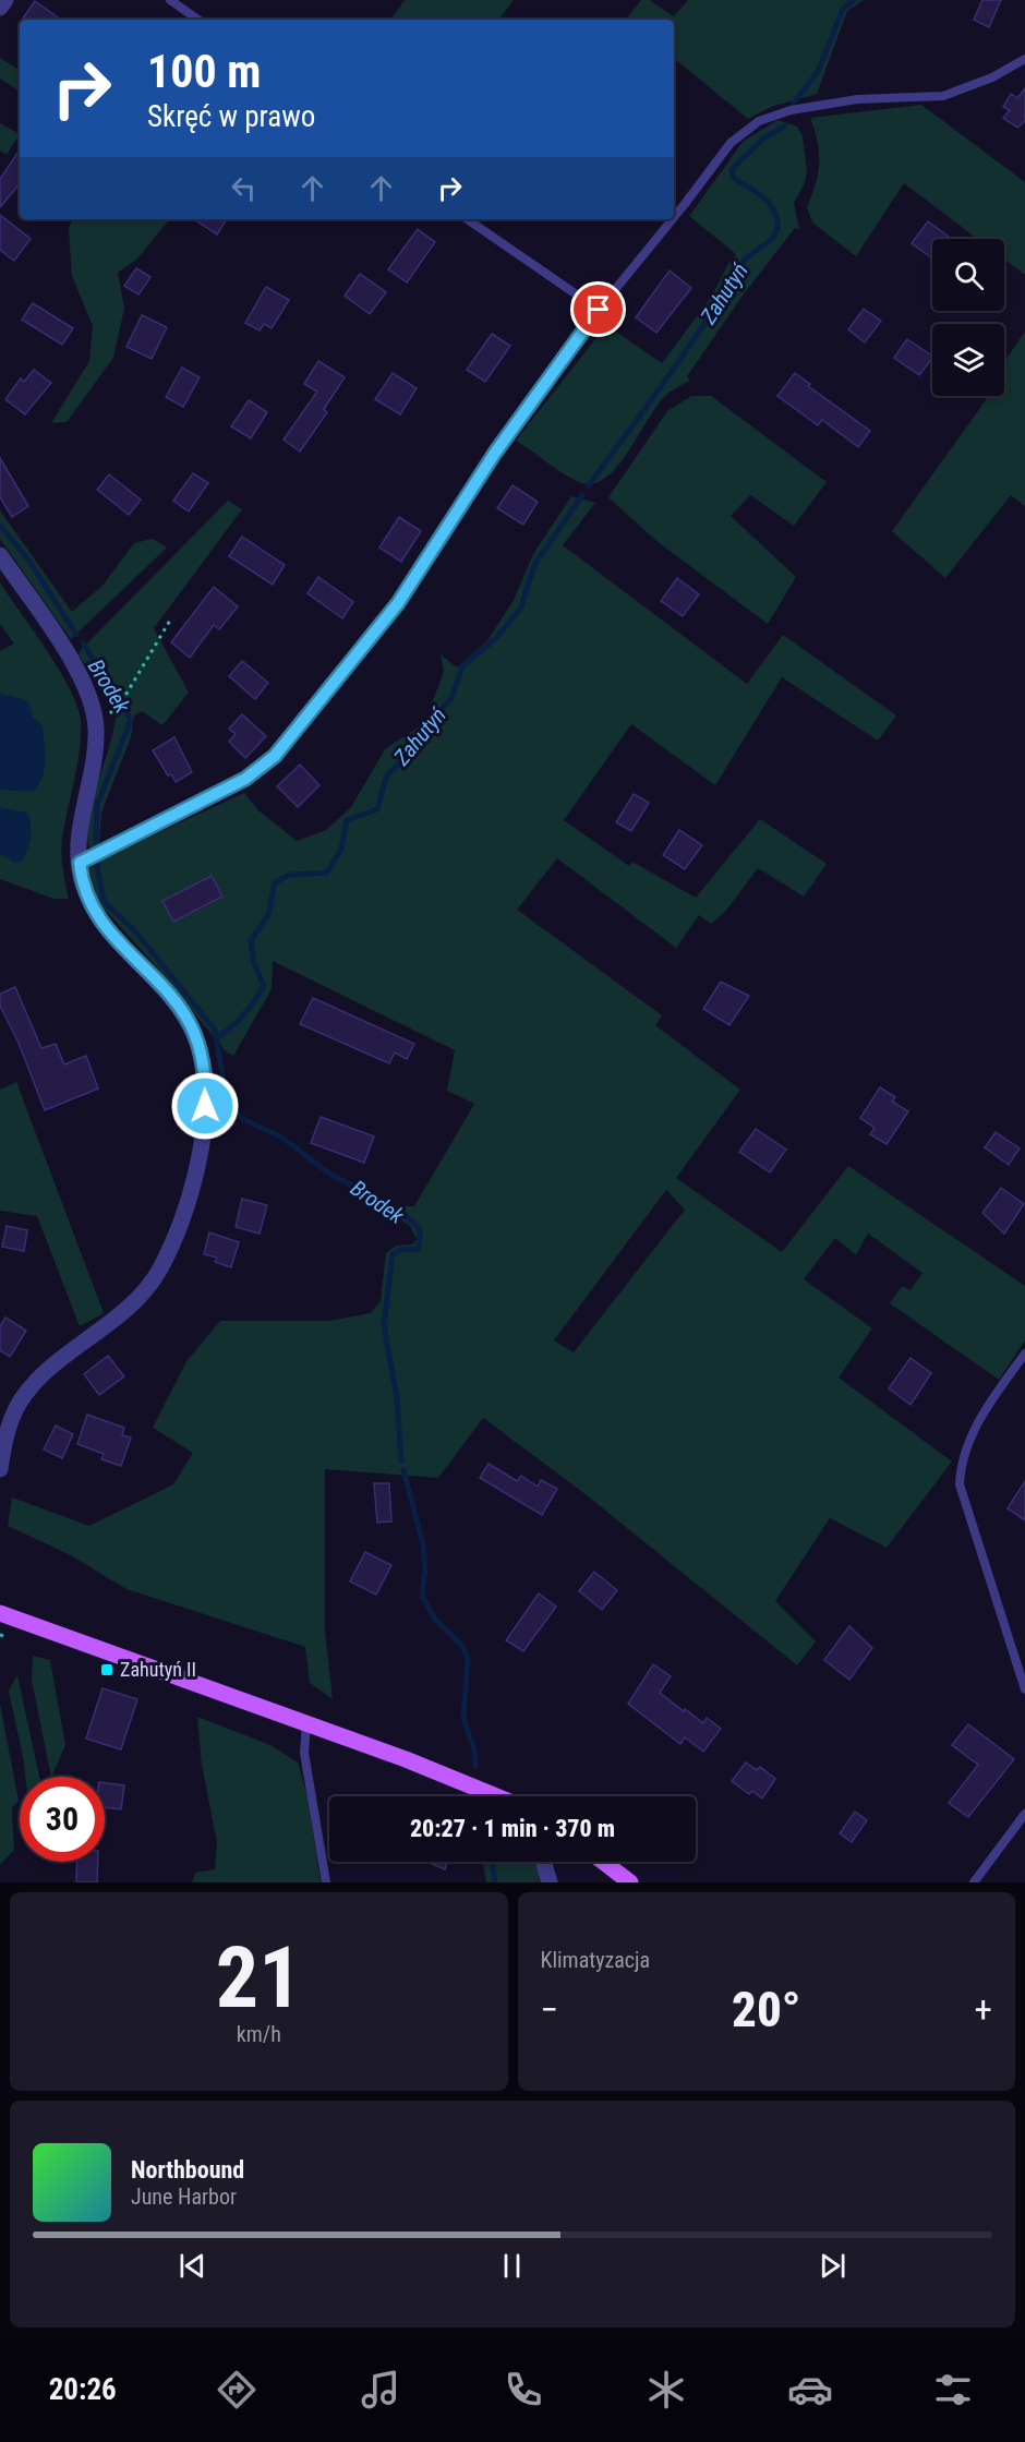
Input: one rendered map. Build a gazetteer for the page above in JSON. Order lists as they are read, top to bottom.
{
  "water": ["Zahutyń", "Brodek"],
  "places": {
    "transit": ["Zahutyń II"]
  },
  "page": {
    "turn": ["100 m", "Skręć w prawo"],
    "limit": "30",
    "trip": "20:27 · 1 min · 370 m",
    "tile": [
      ["21", "km/h"],
      "Klimatyzacja"
    ],
    "heat": ["−", "20°", "+"],
    "song": ["Northbound", "June Harbor"],
    "tabs": "20:26"
  }
}
